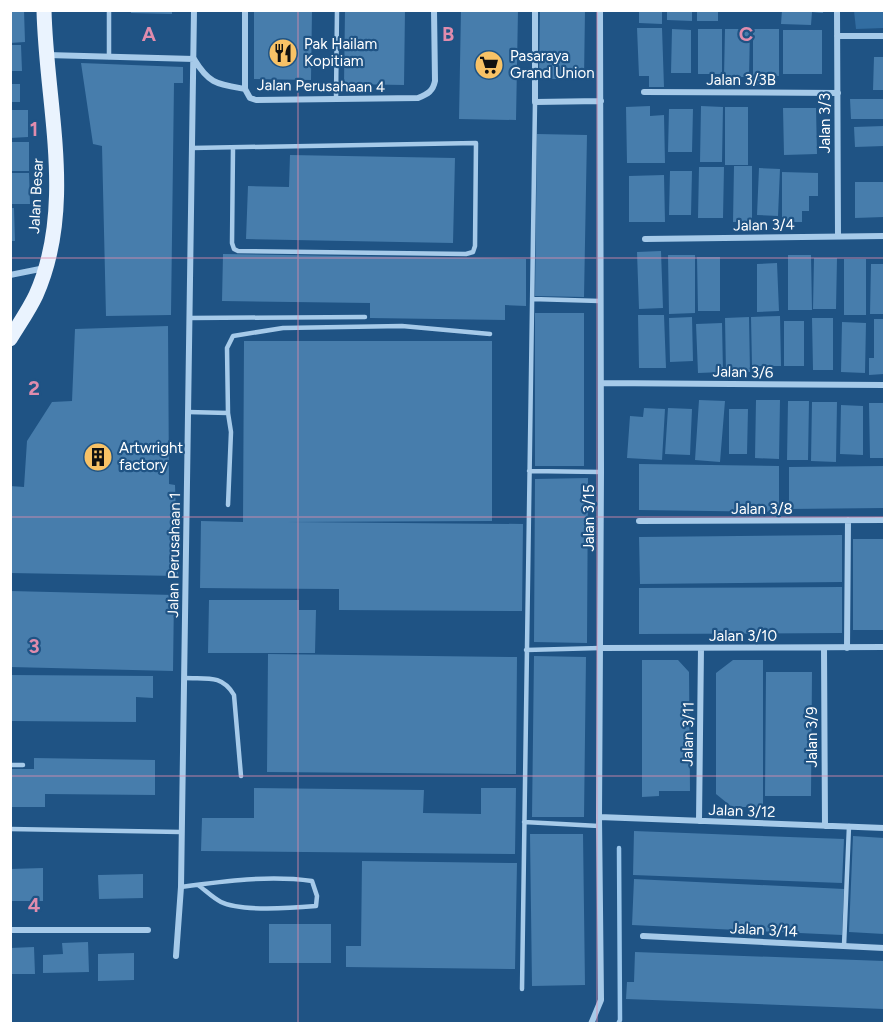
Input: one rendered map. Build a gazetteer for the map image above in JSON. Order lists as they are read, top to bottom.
{
  "streets": {
    "main road": ["Jalan Besar"],
    "street": [
      "Jalan 3/3B",
      "Jalan Perusahaan 4",
      "Jalan 3/3",
      "Jalan 3/4",
      "Jalan 3/6",
      "Jalan 3/8",
      "Jalan 3/15",
      "Jalan Perusahaan 1",
      "Jalan 3/10",
      "Jalan 3/11",
      "Jalan 3/9",
      "Jalan 3/12",
      "Jalan 3/14"
    ]
  },
  "crossings": [
    ["Jalan 3/3B", "Jalan 3/3"],
    ["Jalan Perusahaan 4", "Jalan Perusahaan 1"],
    ["Jalan 3/3", "Jalan 3/4"],
    ["Jalan 3/6", "Jalan 3/15"],
    ["Jalan 3/15", "Jalan 3/10"],
    ["Jalan 3/15", "Jalan 3/12"],
    ["Jalan 3/10", "Jalan 3/11"],
    ["Jalan 3/10", "Jalan 3/9"],
    ["Jalan 3/11", "Jalan 3/12"],
    ["Jalan 3/9", "Jalan 3/12"]
  ],
  "places": {
    "restaurant": ["Pak Hailam Kopitiam"],
    "supermarket": ["Pasaraya Grand Union"],
    "building": ["Artwright factory"]
  },
  "grid": {
    "columns": ["A", "B", "C"],
    "rows": [
      "1",
      "2",
      "3",
      "4"
    ]
  }
}
